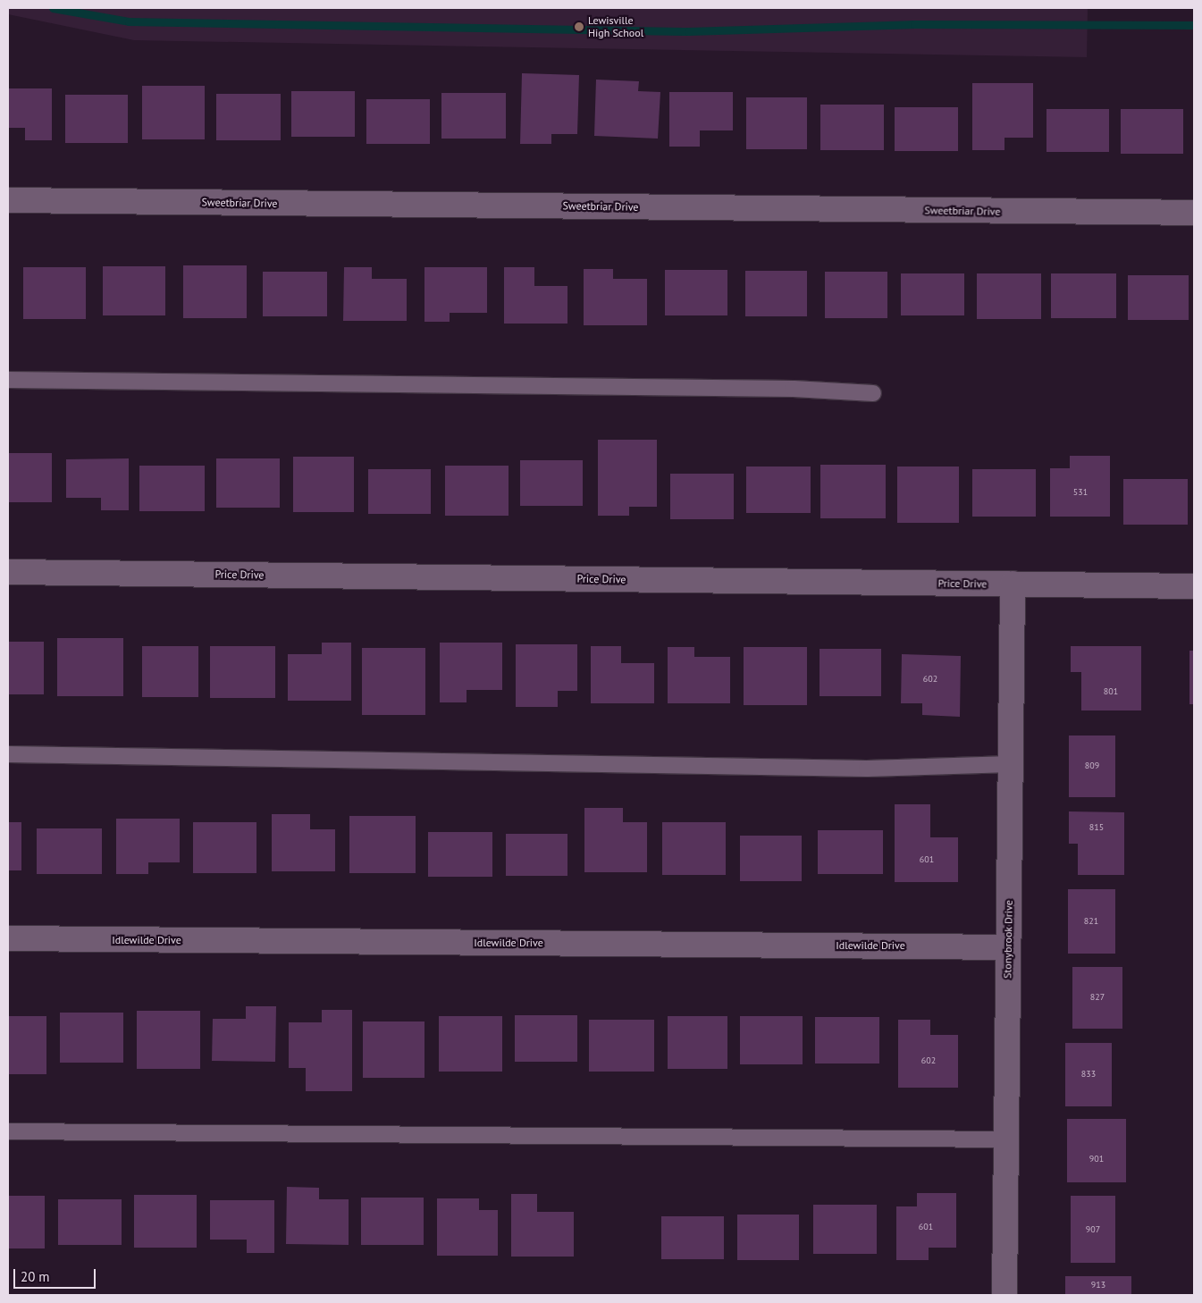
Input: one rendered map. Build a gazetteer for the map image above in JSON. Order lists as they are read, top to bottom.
{
  "streets": {
    "street": [
      "Sweetbriar Drive",
      "Price Drive",
      "Stonybrook Drive",
      "Idlewilde Drive"
    ]
  },
  "crossings": [
    ["Price Drive", "Stonybrook Drive"],
    ["Stonybrook Drive", "Idlewilde Drive"]
  ],
  "places": ["Lewisville High School"],
  "house_numbers": [
    "531",
    "602",
    "801",
    "809",
    "815",
    "601",
    "821",
    "827",
    "602",
    "833",
    "901",
    "601",
    "907",
    "913"
  ],
  "scale_bar": "20 m"
}
